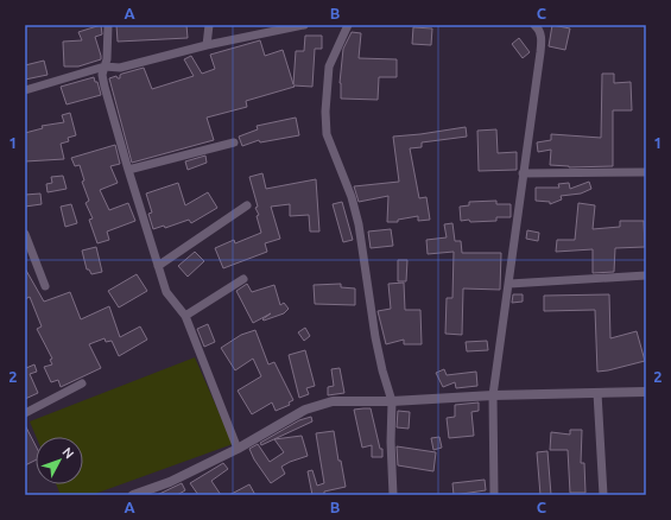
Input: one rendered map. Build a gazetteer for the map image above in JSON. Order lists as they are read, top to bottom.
{
  "north": "top right",
  "grid": {
    "columns": ["A", "B", "C"],
    "rows": ["1", "2"]
  }
}
